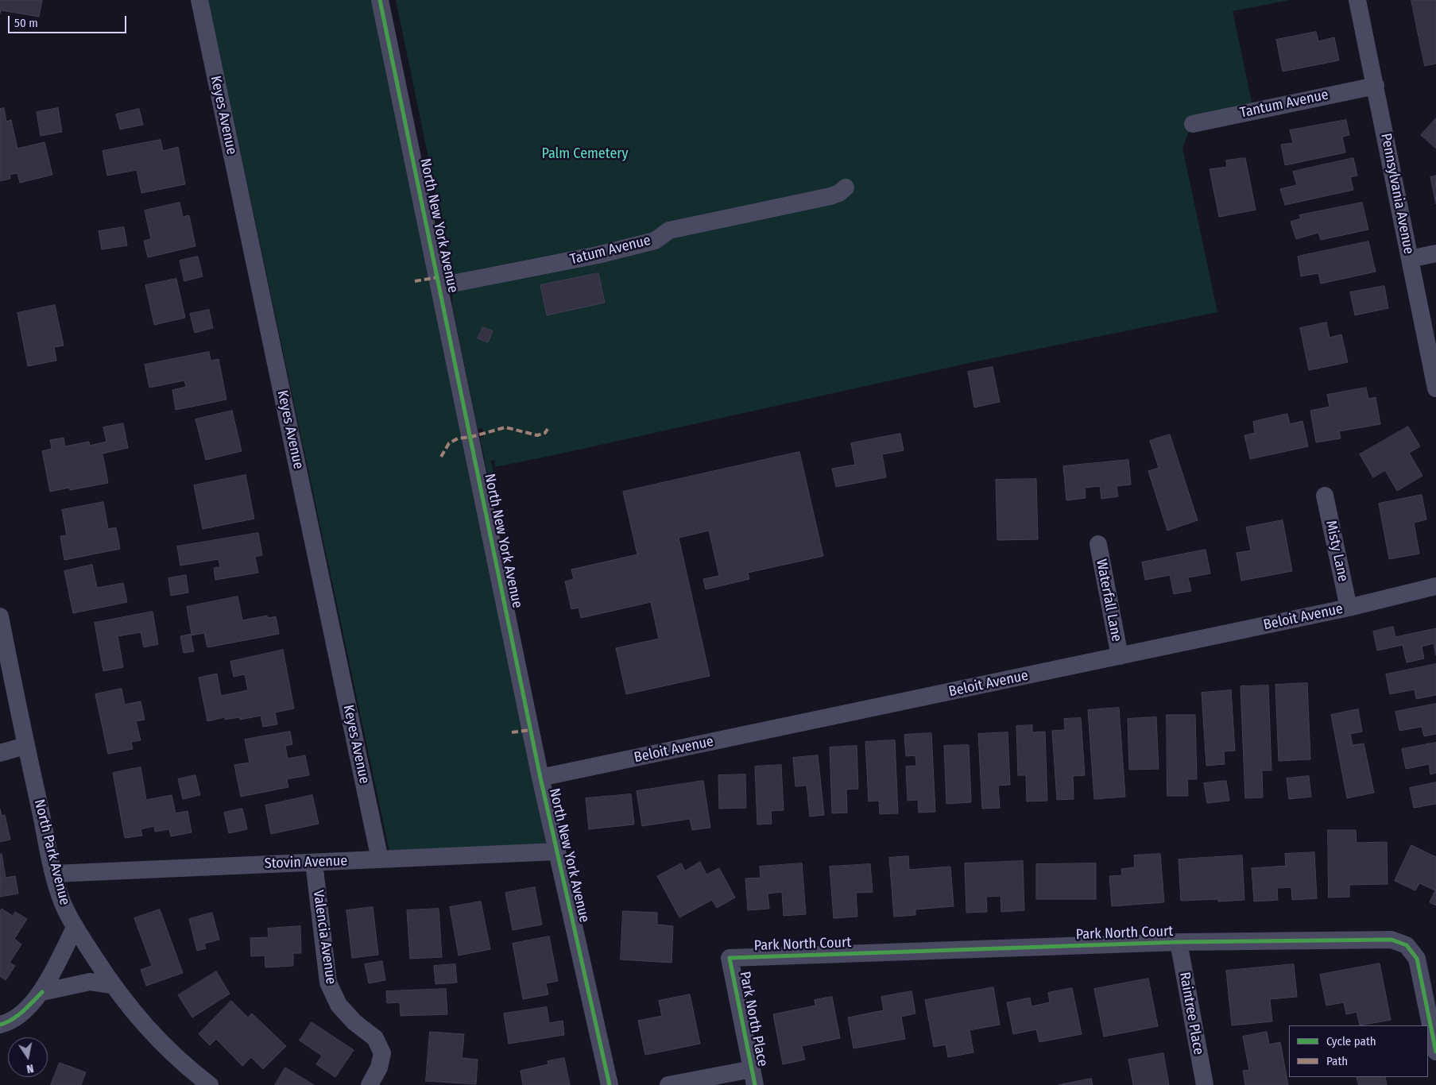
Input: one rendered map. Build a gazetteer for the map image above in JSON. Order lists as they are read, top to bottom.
{
  "streets": {
    "street": [
      "Tantum Avenue",
      "Keyes Avenue",
      "Pennsylvania Avenue",
      "North New York Avenue",
      "Tatum Avenue",
      "Misty Lane",
      "Waterfall Lane",
      "Beloit Avenue",
      "North Park Avenue",
      "Stovin Avenue",
      "Park North Court",
      "Valencia Avenue",
      "Raintree Place",
      "Park North Place"
    ]
  },
  "crossings": [
    ["Tantum Avenue", "Pennsylvania Avenue"],
    ["Keyes Avenue", "Stovin Avenue"],
    ["North New York Avenue", "Tatum Avenue"],
    ["North New York Avenue", "Beloit Avenue"],
    ["North New York Avenue", "Stovin Avenue"],
    ["Misty Lane", "Beloit Avenue"],
    ["Waterfall Lane", "Beloit Avenue"],
    ["North Park Avenue", "Stovin Avenue"],
    ["Stovin Avenue", "Valencia Avenue"],
    ["Park North Court", "Raintree Place"],
    ["Park North Court", "Park North Place"]
  ],
  "parks": ["Palm Cemetery"],
  "legend": ["Cycle path", "Path"],
  "scale_bar": "50 m",
  "north": "bottom"
}
